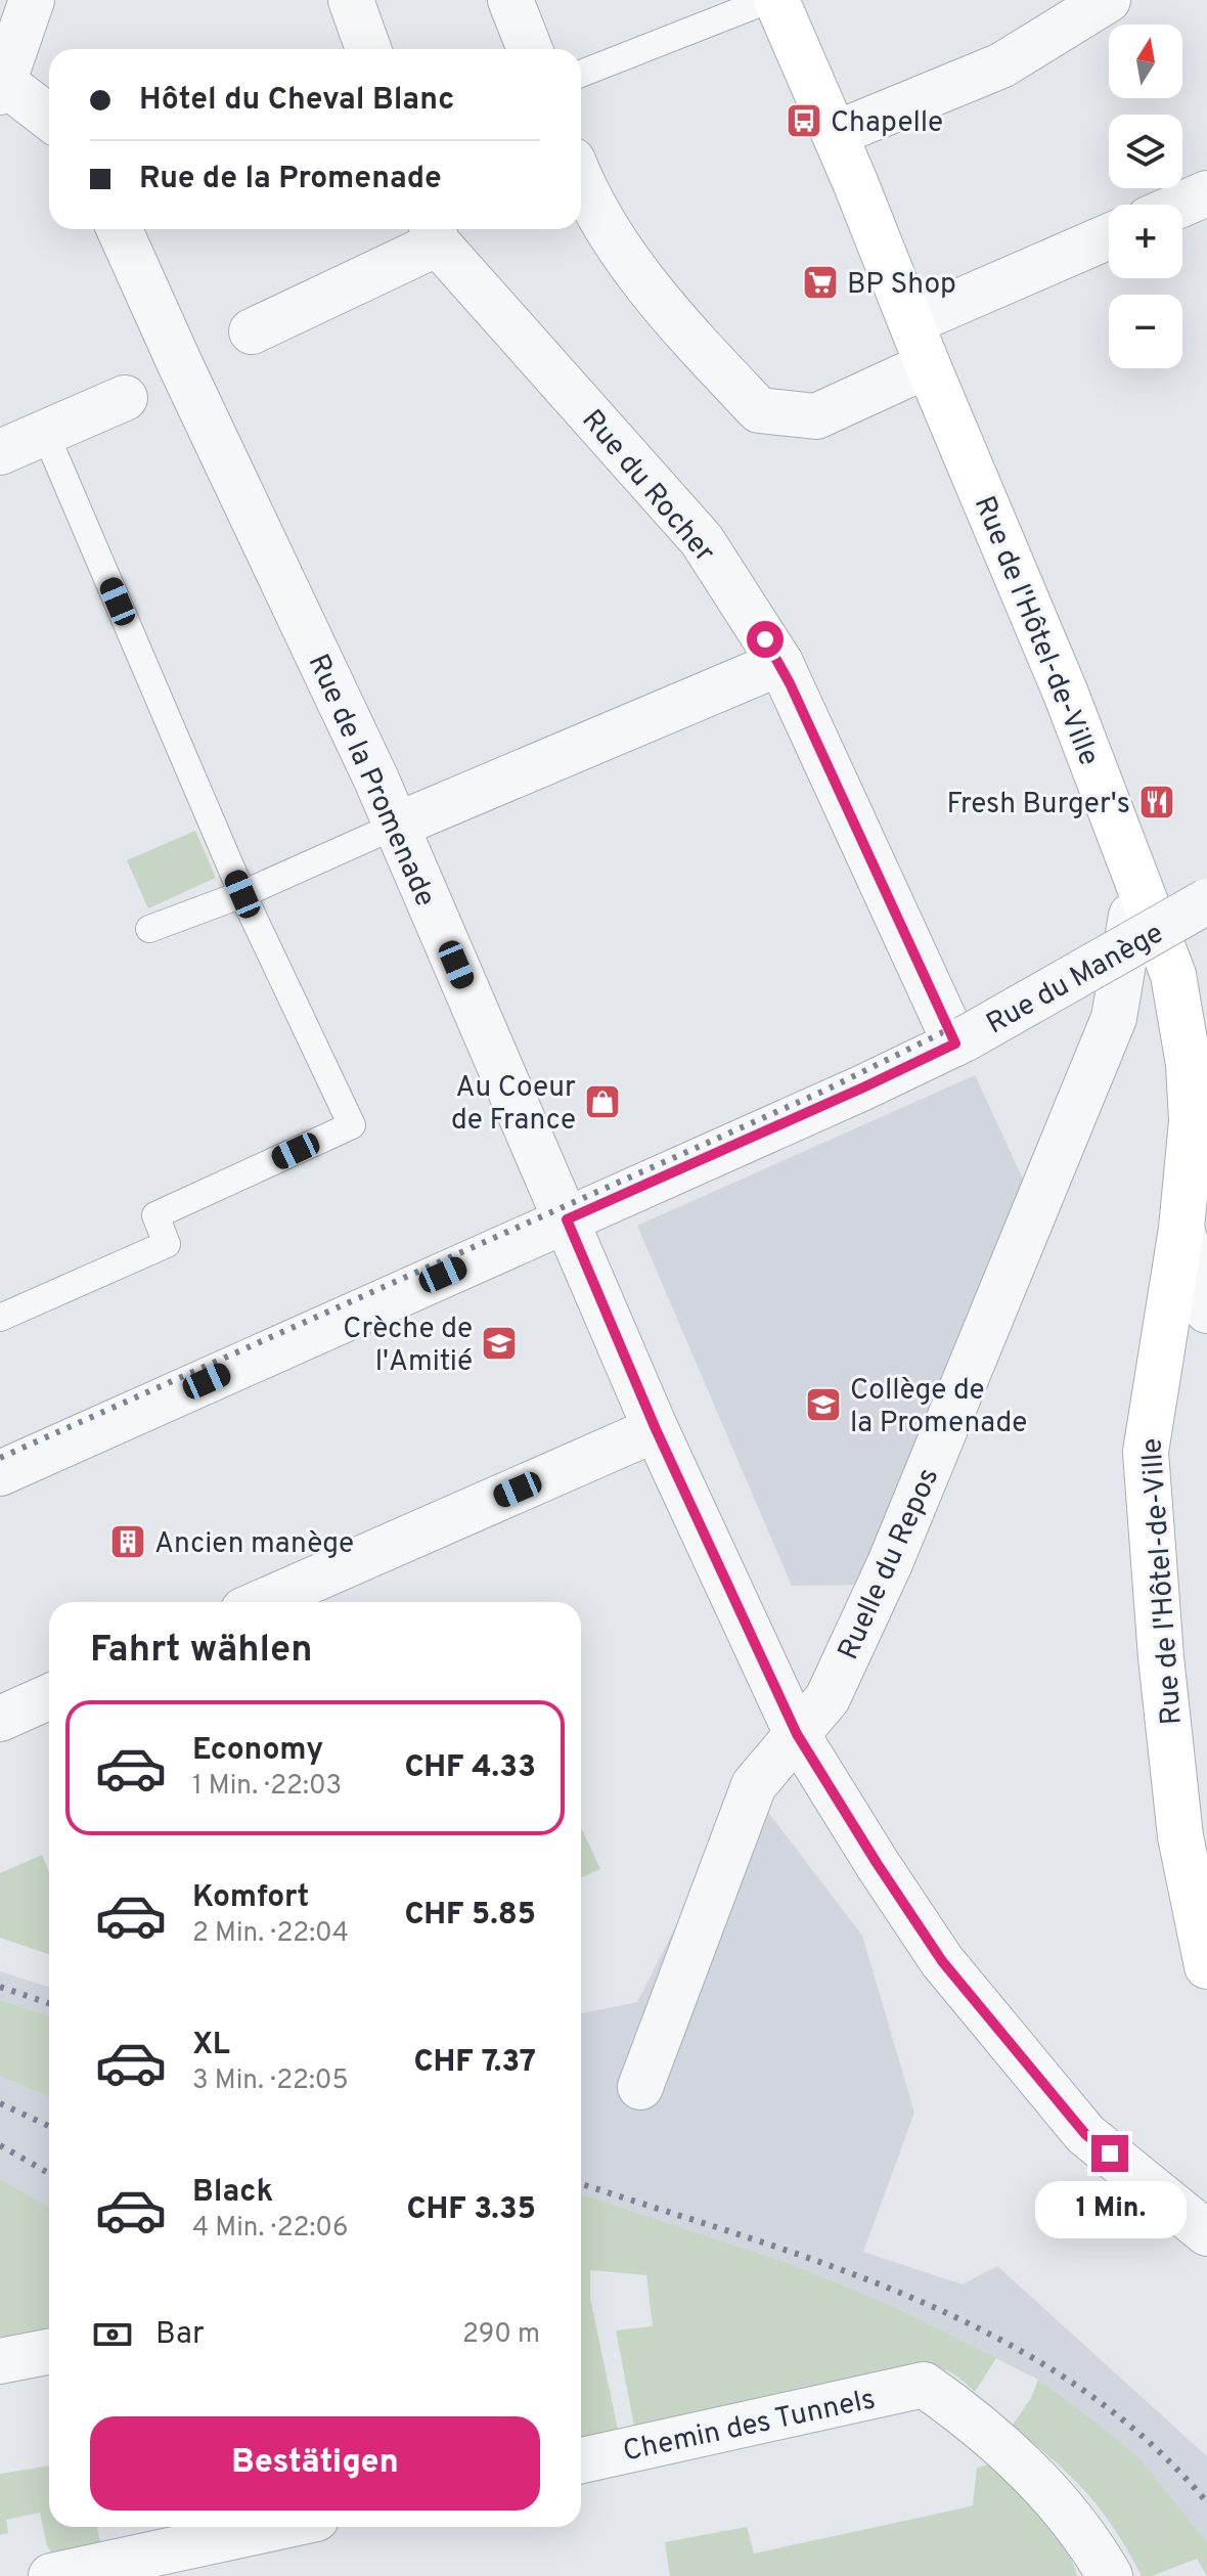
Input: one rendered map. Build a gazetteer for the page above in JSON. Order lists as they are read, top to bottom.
{
  "streets": {
    "main road": ["Rue de l'Hôtel-de-Ville"],
    "street": [
      "Rue du Rocher",
      "Rue de la Promenade",
      "Rue du Manège",
      "Ruelle du Repos",
      "Chemin des Tunnels"
    ]
  },
  "crossings": [
    ["Rue du Rocher", "Rue du Manège"],
    ["Rue de l'Hôtel-de-Ville", "Ruelle du Repos"],
    ["Rue de la Promenade", "Rue du Manège"],
    ["Rue de la Promenade", "Ruelle du Repos"]
  ],
  "places": {
    "bus stop": ["Chapelle"],
    "supermarket": ["BP Shop"],
    "restaurant": ["Fresh Burger's"],
    "shop": ["Au Coeur de France"],
    "school or university": ["Crèche de l'Amitié", "Collège de la Promenade"],
    "building": ["Ancien manège"]
  },
  "north": "top",
  "page": {
    "map_buttons": ["+", "−"],
    "banner": ["Hôtel du Cheval Blanc", "Rue de la Promenade"],
    "heading": "Fahrt wählen",
    "list": [
      {
        "name": "Economy",
        "note": "1 Min. · 22:03",
        "value": "CHF 4.33"
      },
      {
        "name": "Komfort",
        "note": "2 Min. · 22:04",
        "value": "CHF 5.85"
      },
      {
        "name": "XL",
        "note": "3 Min. · 22:05",
        "value": "CHF 7.37"
      },
      {
        "name": "Black",
        "note": "4 Min. · 22:06",
        "value": "CHF 3.35"
      }
    ],
    "bubble": "1 Min.",
    "pay": ["Bar", "290 m"],
    "buttons": "Bestätigen"
  }
}
